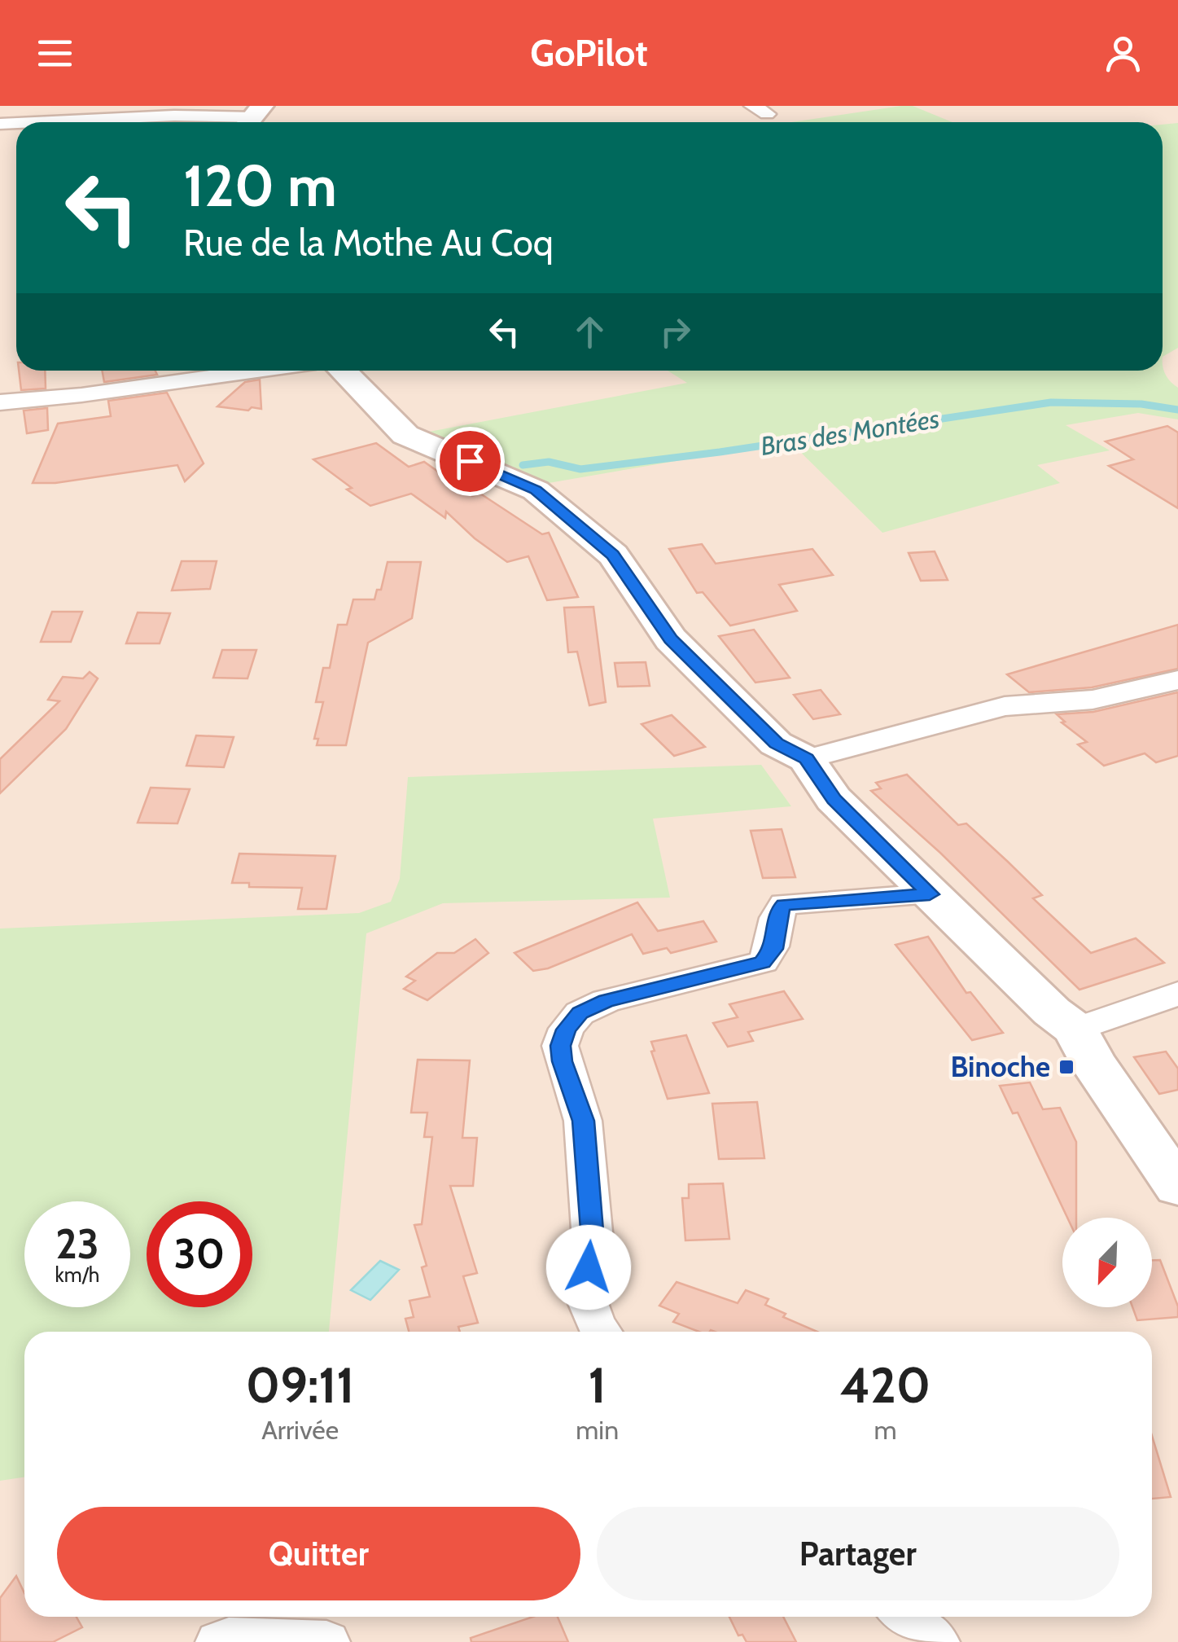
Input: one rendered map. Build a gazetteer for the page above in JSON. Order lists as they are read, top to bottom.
{
  "water": ["Bras des Montées"],
  "places": {
    "transit": ["Binoche"]
  },
  "north": "bottom left",
  "page": {
    "header": "GoPilot",
    "turn": ["120 m", "Rue de la Mothe Au Coq"],
    "speed": "23 km/h",
    "limit": "30",
    "eta": [
      "09:11",
      "Arrivée",
      "1",
      "min",
      "420",
      "m"
    ],
    "buttons": ["Quitter", "Partager"]
  }
}
